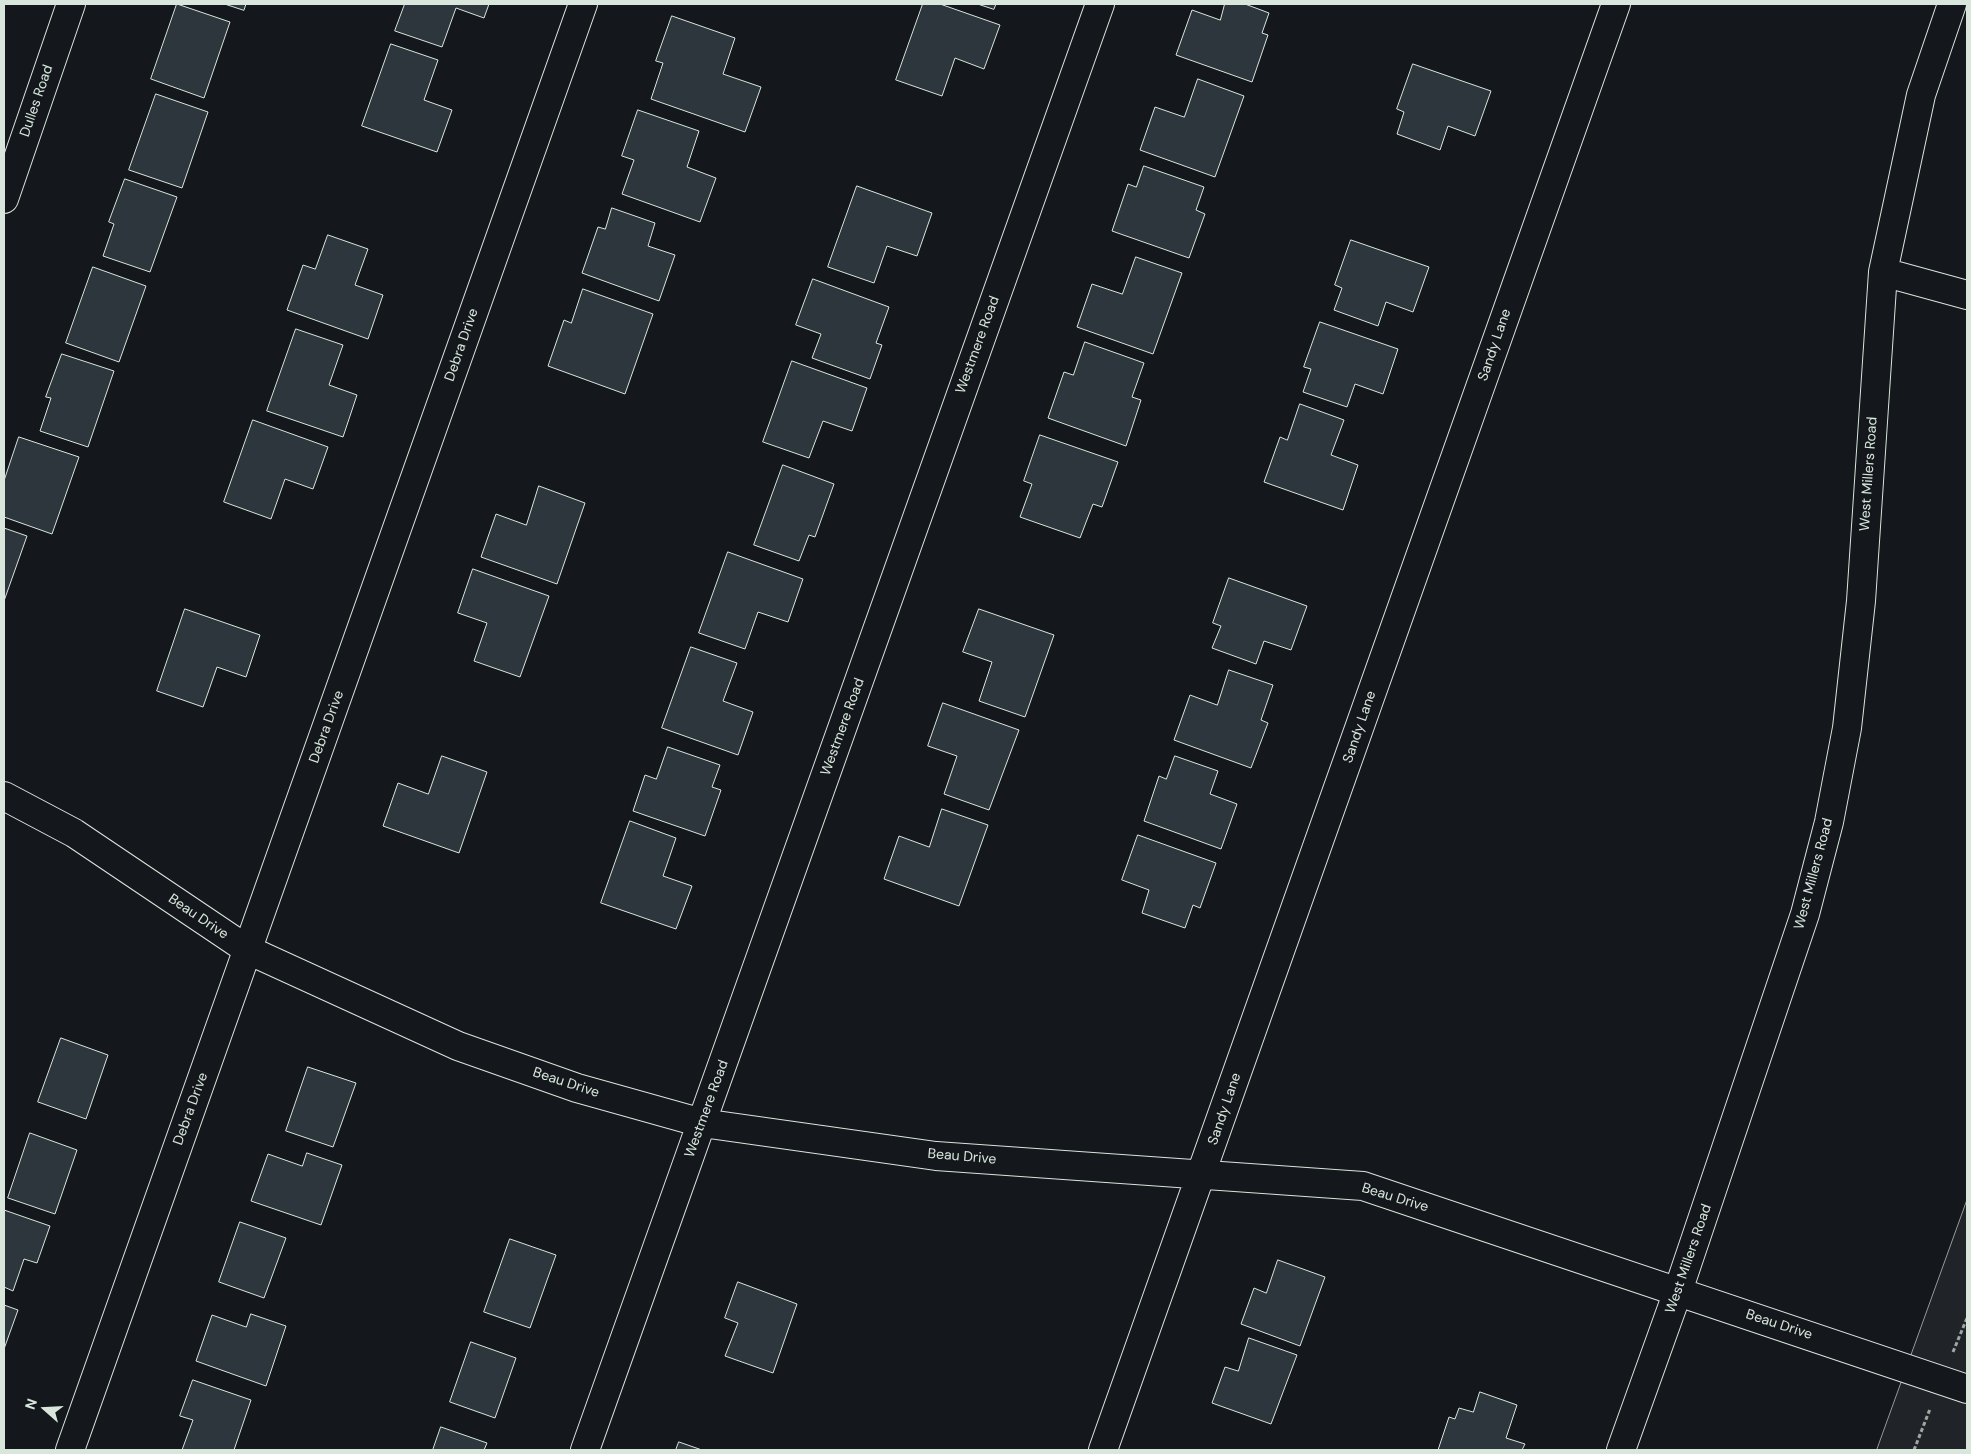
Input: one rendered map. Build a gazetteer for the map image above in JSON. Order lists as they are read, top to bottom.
{
  "streets": {
    "street": [
      "Dulles Road",
      "Debra Drive",
      "Westmere Road",
      "Sandy Lane",
      "West Millers Road",
      "Beau Drive"
    ]
  },
  "crossings": [
    ["Debra Drive", "Beau Drive"],
    ["Westmere Road", "Beau Drive"],
    ["Sandy Lane", "Beau Drive"],
    ["West Millers Road", "Beau Drive"]
  ],
  "north": "left"
}
